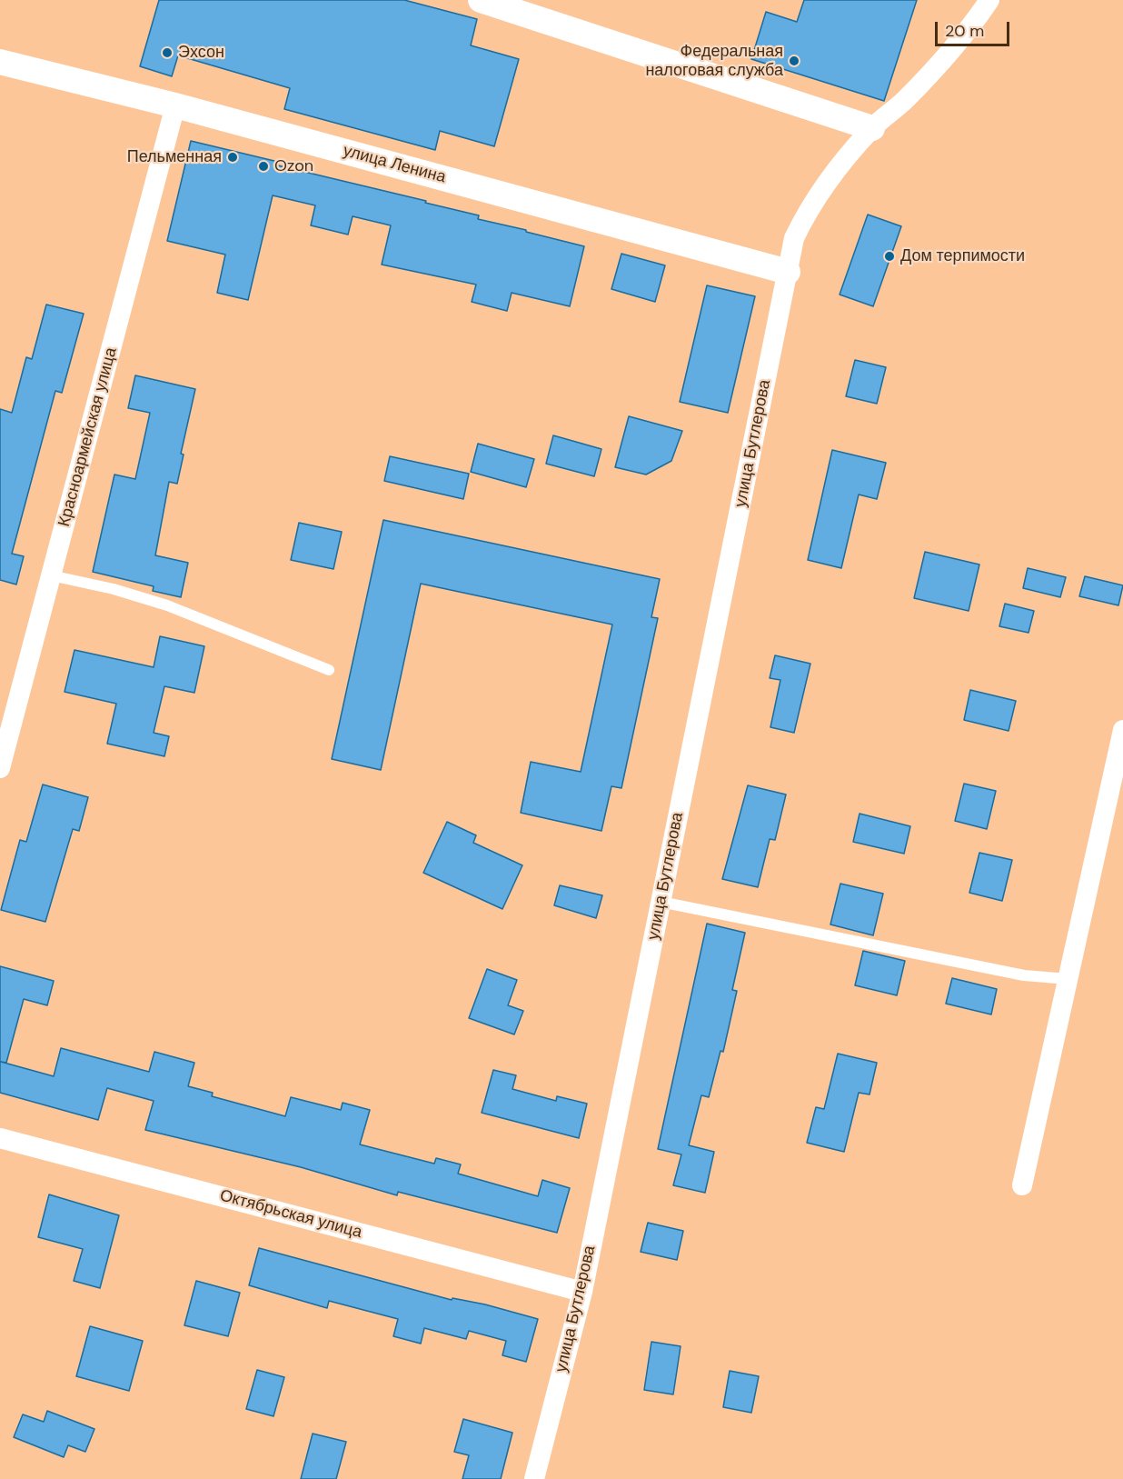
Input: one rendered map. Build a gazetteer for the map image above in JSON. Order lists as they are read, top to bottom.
{
  "streets": {
    "street": [
      "улица Ленина",
      "Красноармейская улица",
      "улица Бутлерова",
      "Октябрьская улица"
    ]
  },
  "crossings": [
    ["улица Ленина", "Красноармейская улица"],
    ["улица Ленина", "улица Бутлерова"],
    ["улица Бутлерова", "Октябрьская улица"]
  ],
  "places": [
    "Эхсон",
    "Федеральная налоговая служба",
    "Пельменная",
    "Ozon",
    "Дом терпимости"
  ],
  "scale_bar": "20 m"
}
